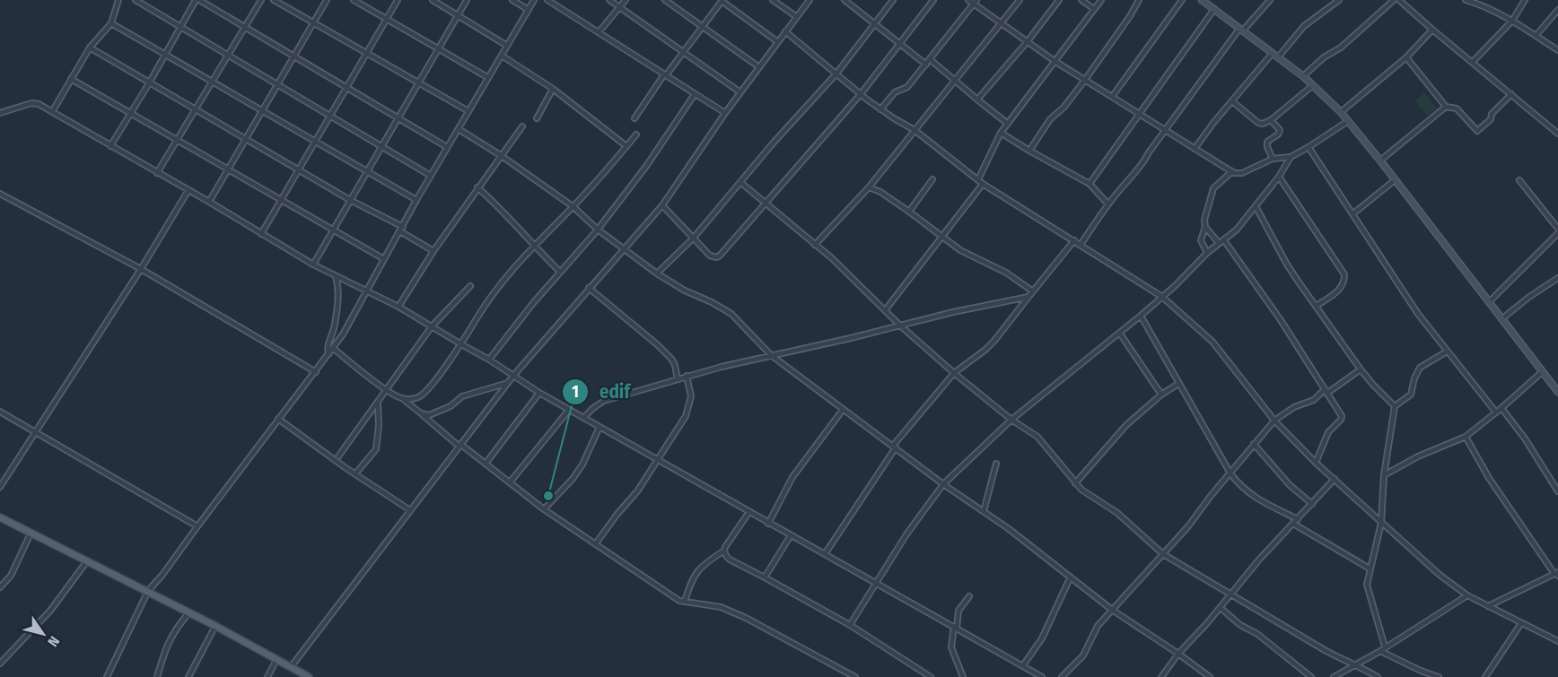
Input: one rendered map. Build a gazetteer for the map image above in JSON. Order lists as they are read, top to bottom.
{
  "places": ["edif"],
  "north": "bottom right"
}
